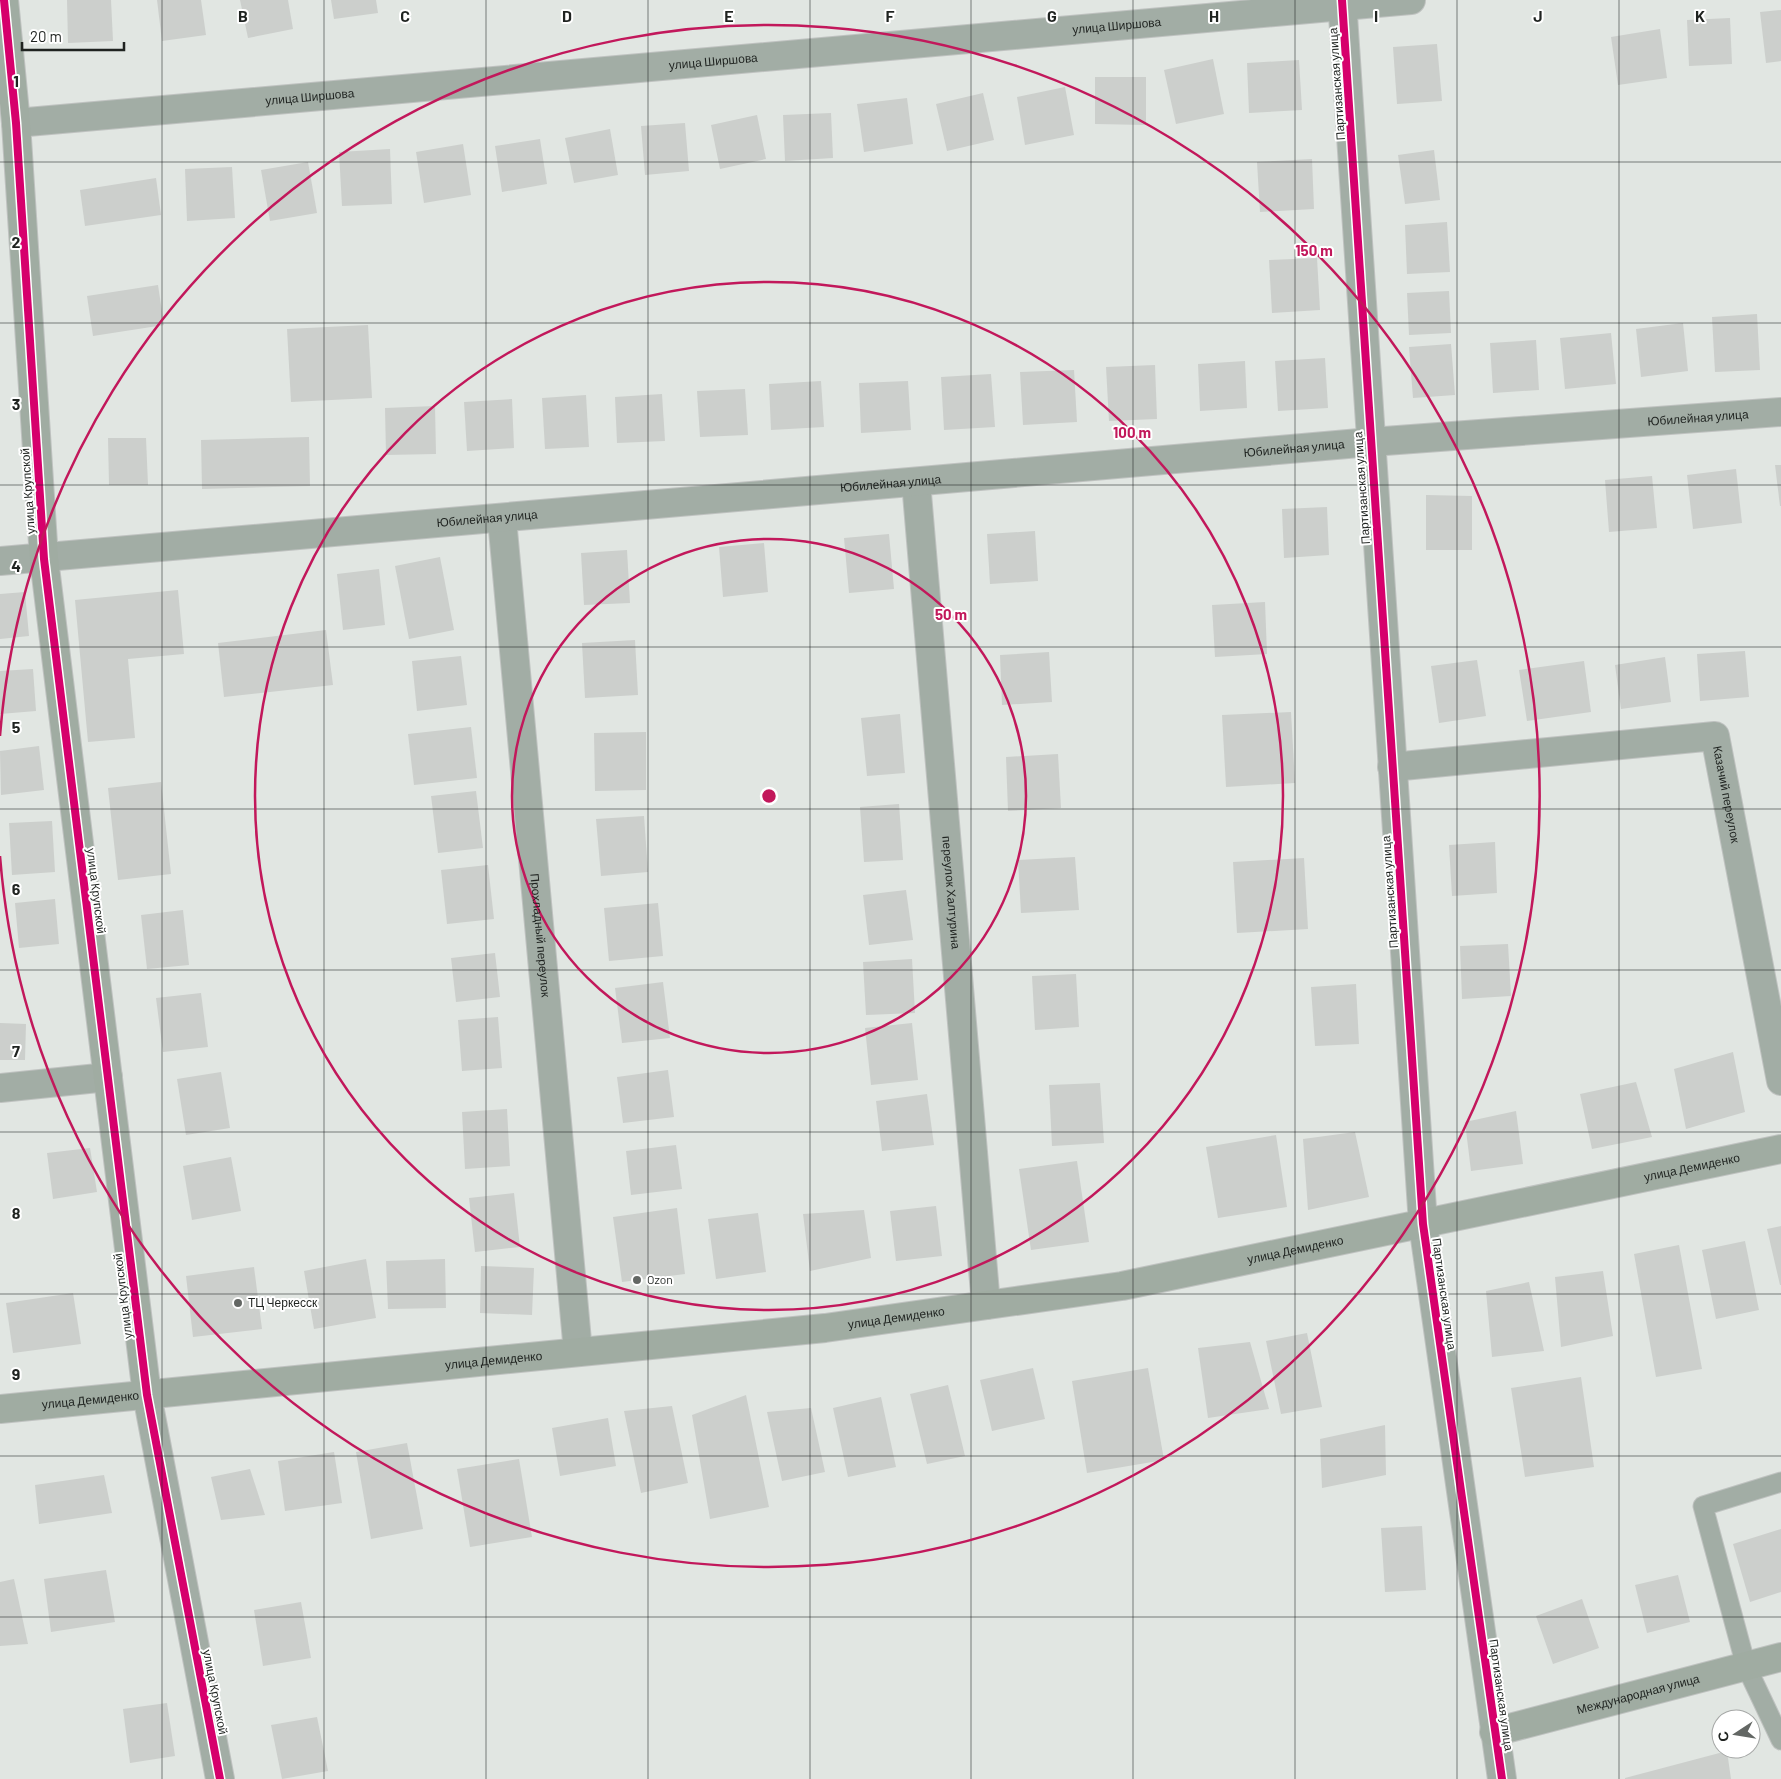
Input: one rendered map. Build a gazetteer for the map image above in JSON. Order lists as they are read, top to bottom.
{
  "streets": {
    "main road": ["улица Крупской", "улица Демиденко", "Международная улица"],
    "street": [
      "улица Ширшова",
      "Партизанская улица",
      "Юбилейная улица",
      "Казачий переулок",
      "переулок Халтурина",
      "Прохладный переулок"
    ]
  },
  "crossings": [
    ["улица Ширшова", "Партизанская улица"],
    ["улица Ширшова", "улица Крупской"],
    ["Партизанская улица", "Юбилейная улица"],
    ["Партизанская улица", "Казачий переулок"],
    ["Партизанская улица", "улица Демиденко"],
    ["Партизанская улица", "Международная улица"],
    ["Юбилейная улица", "улица Крупской"],
    ["Юбилейная улица", "переулок Халтурина"],
    ["Юбилейная улица", "Прохладный переулок"],
    ["улица Крупской", "улица Демиденко"],
    ["переулок Халтурина", "улица Демиденко"],
    ["Прохладный переулок", "улица Демиденко"]
  ],
  "places": ["Ozon", "ТЦ Черкесск"],
  "scale_bar": "20 m",
  "north": "left",
  "grid": {
    "columns": [
      "B",
      "C",
      "D",
      "E",
      "F",
      "G",
      "H",
      "I",
      "J",
      "K"
    ],
    "rows": [
      "1",
      "2",
      "3",
      "4",
      "5",
      "6",
      "7",
      "8",
      "9"
    ]
  },
  "rings": ["150 m", "100 m", "50 m"]
}
